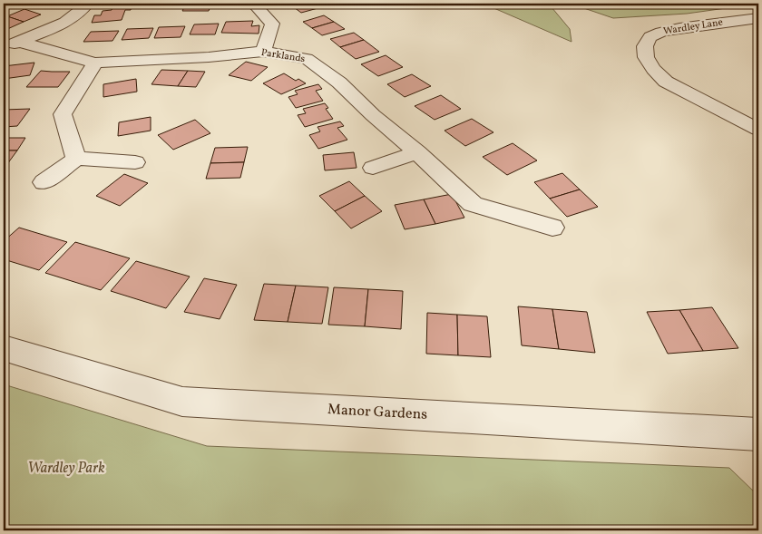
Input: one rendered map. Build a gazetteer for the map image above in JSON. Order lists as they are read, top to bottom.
{
  "streets": {
    "street": ["Wardley Lane", "Parklands", "Manor Gardens"]
  },
  "parks": ["Wardley Park"]
}
